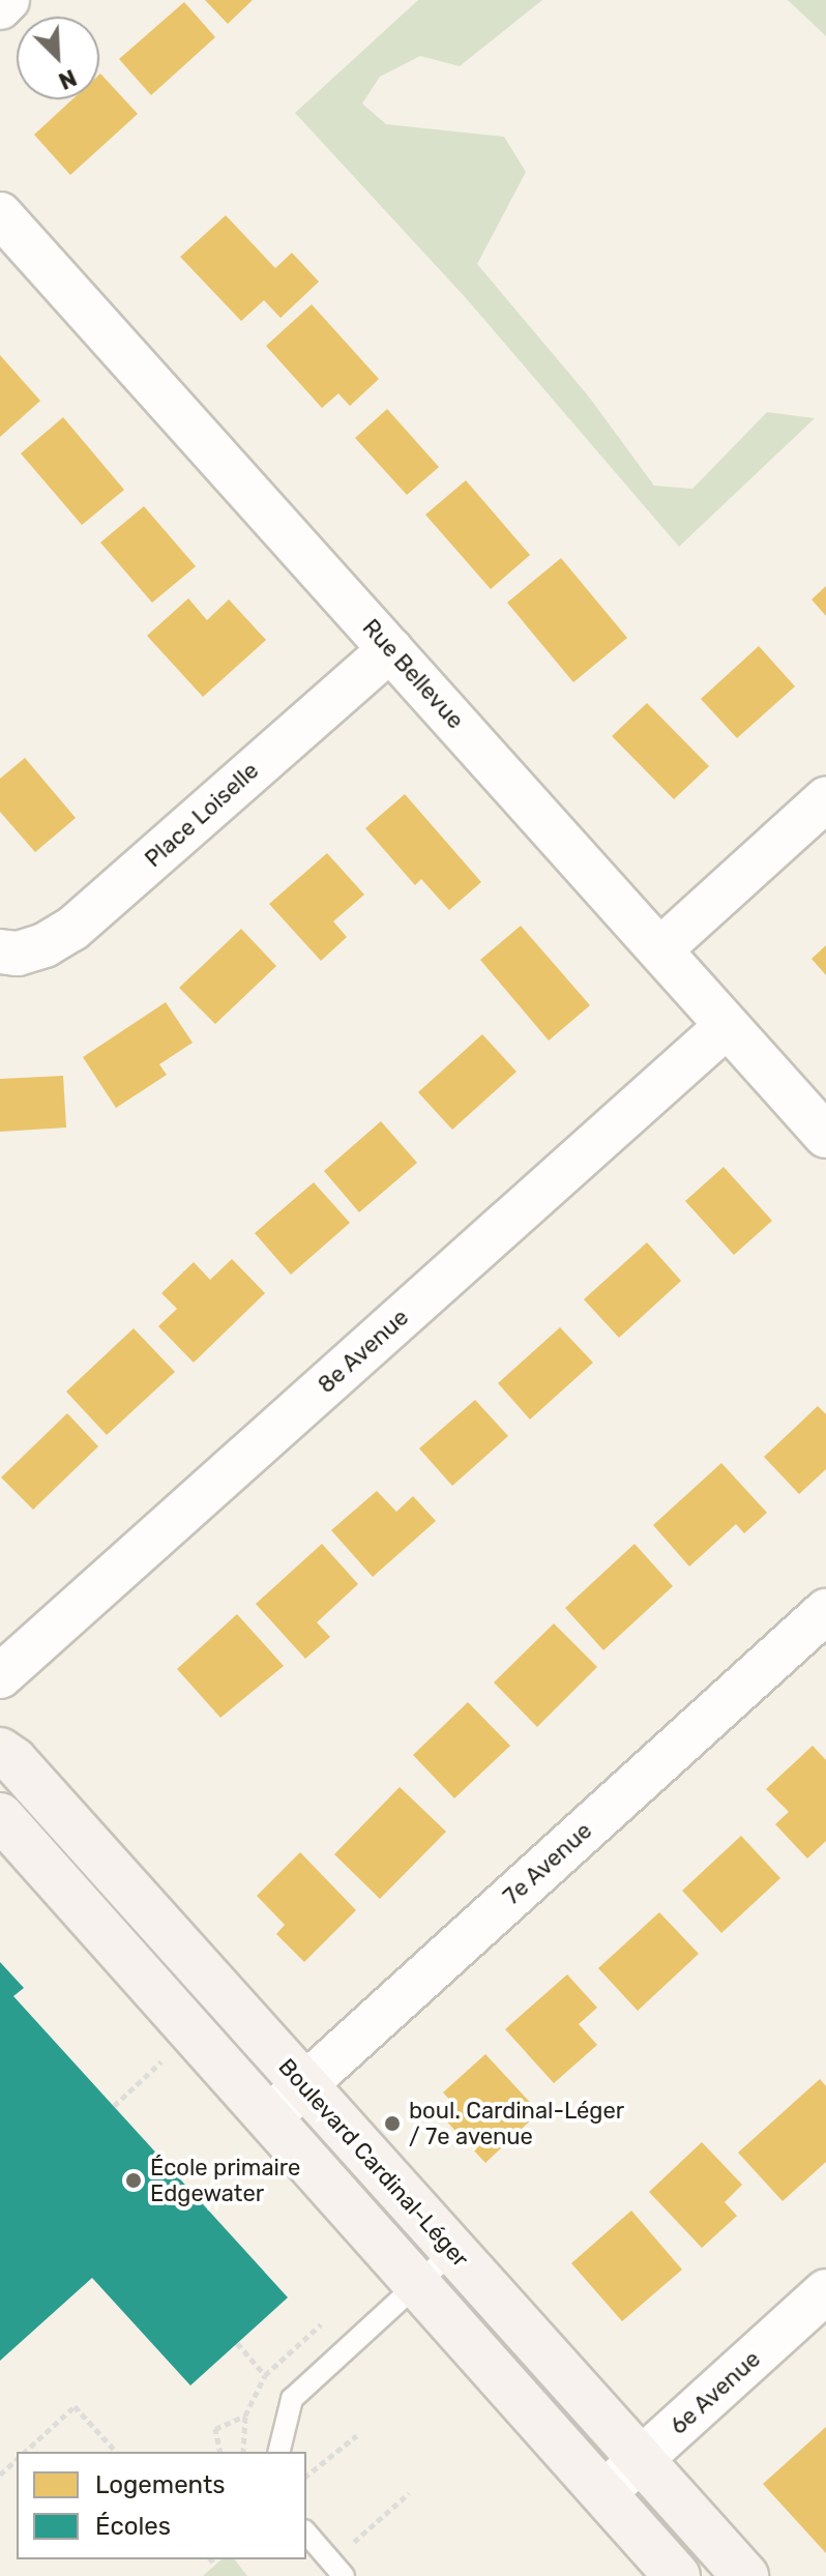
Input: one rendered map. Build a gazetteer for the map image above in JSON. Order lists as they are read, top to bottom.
{
  "streets": {
    "street": [
      "Rue Bellevue",
      "Place Loiselle",
      "8e Avenue",
      "7e Avenue",
      "Boulevard Cardinal-Léger",
      "6e Avenue"
    ]
  },
  "crossings": [
    ["Rue Bellevue", "Place Loiselle"],
    ["Rue Bellevue", "8e Avenue"],
    ["7e Avenue", "Boulevard Cardinal-Léger"],
    ["Boulevard Cardinal-Léger", "6e Avenue"]
  ],
  "places": ["boul. Cardinal-Léger / 7e avenue", "École primaire Edgewater"],
  "legend": ["Logements", "Écoles"],
  "north": "bottom right"
}
